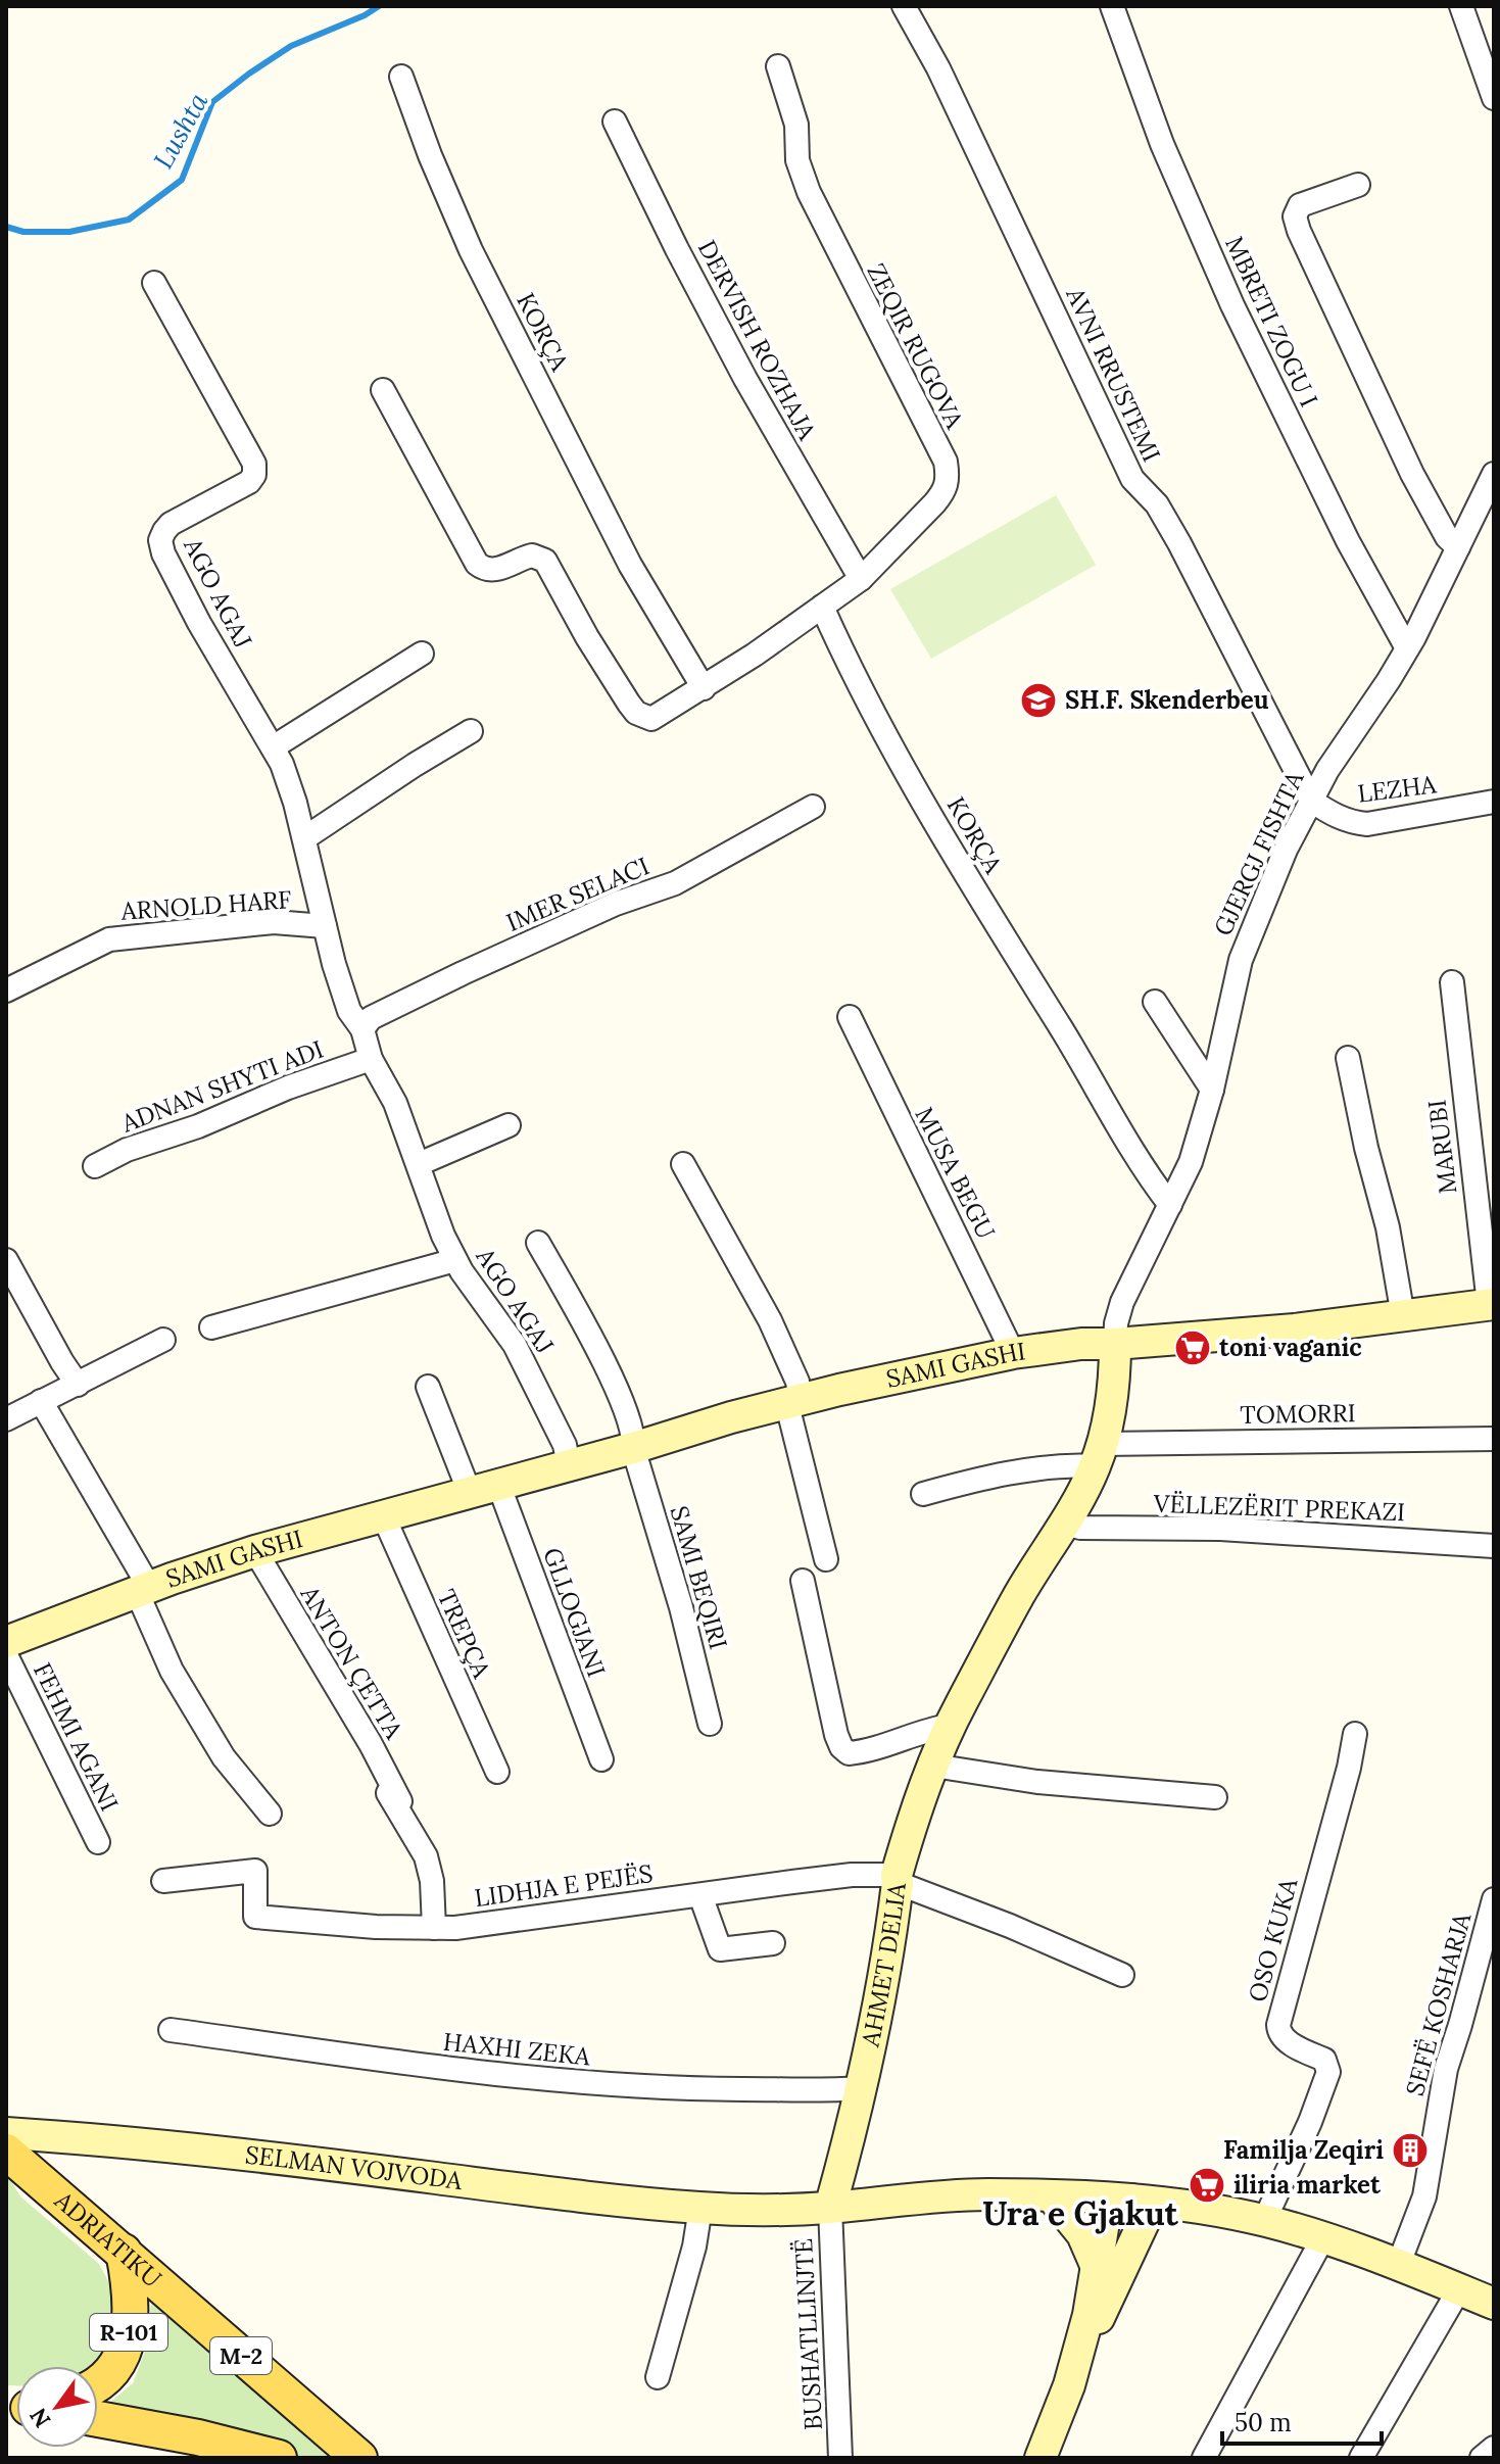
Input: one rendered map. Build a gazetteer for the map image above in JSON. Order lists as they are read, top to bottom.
{
  "streets": {
    "main road": ["ADRIATIKU", "R-101", "M-2"],
    "street": [
      "MBRETI ZOGU I",
      "KORÇA",
      "DERVISH ROZHAJA",
      "ZEQIR RUGOVA",
      "AVNI RRUSTEMI",
      "AGO AGAJ",
      "LEZHA",
      "GJERGJ FISHTA",
      "IMER SELACI",
      "ARNOLD HARF",
      "ADNAN SHYTI ADI",
      "MARUBI",
      "MUSA BEGU",
      "SAMI GASHI",
      "TOMORRI",
      "VËLLEZËRIT PREKAZI",
      "SAMI BEQIRI",
      "GLLOGJANI",
      "TREPÇA",
      "ANTON ÇETTA",
      "FEHMI AGANI",
      "LIDHJA E PEJËS",
      "OSO KUKA",
      "AHMET DELIA",
      "SEFË KOSHARJA",
      "HAXHI ZEKA",
      "SELMAN VOJVODA",
      "BUSHATLLINJTË"
    ]
  },
  "crossings": [
    ["MBRETI ZOGU I", "GJERGJ FISHTA"],
    ["KORÇA", "ZEQIR RUGOVA"],
    ["KORÇA", "GJERGJ FISHTA"],
    ["DERVISH ROZHAJA", "ZEQIR RUGOVA"],
    ["AVNI RRUSTEMI", "LEZHA"],
    ["AVNI RRUSTEMI", "GJERGJ FISHTA"],
    ["AGO AGAJ", "IMER SELACI"],
    ["AGO AGAJ", "ARNOLD HARF"],
    ["AGO AGAJ", "ADNAN SHYTI ADI"],
    ["AGO AGAJ", "SAMI GASHI"],
    ["LEZHA", "GJERGJ FISHTA"],
    ["GJERGJ FISHTA", "SAMI GASHI"],
    ["GJERGJ FISHTA", "AHMET DELIA"],
    ["MARUBI", "SAMI GASHI"],
    ["MUSA BEGU", "SAMI GASHI"],
    ["SAMI GASHI", "SAMI BEQIRI"],
    ["SAMI GASHI", "GLLOGJANI"],
    ["SAMI GASHI", "TREPÇA"],
    ["SAMI GASHI", "ANTON ÇETTA"],
    ["SAMI GASHI", "AHMET DELIA"],
    ["TOMORRI", "AHMET DELIA"],
    ["VËLLEZËRIT PREKAZI", "AHMET DELIA"],
    ["ANTON ÇETTA", "LIDHJA E PEJËS"],
    ["LIDHJA E PEJËS", "AHMET DELIA"],
    ["OSO KUKA", "SELMAN VOJVODA"],
    ["AHMET DELIA", "HAXHI ZEKA"],
    ["AHMET DELIA", "SELMAN VOJVODA"],
    ["AHMET DELIA", "BUSHATLLINJTË"],
    ["SEFË KOSHARJA", "SELMAN VOJVODA"],
    ["SELMAN VOJVODA", "BUSHATLLINJTË"],
    ["ADRIATIKU", "R-101"]
  ],
  "districts": ["Ura e Gjakut"],
  "water": ["Lushta"],
  "places": {
    "school or university": ["SH.F. Skenderbeu"],
    "supermarket": ["toni vaganic", "iliria market"],
    "building": ["Familja Zeqiri"]
  },
  "scale_bar": "50 m",
  "north": "bottom left"
}
